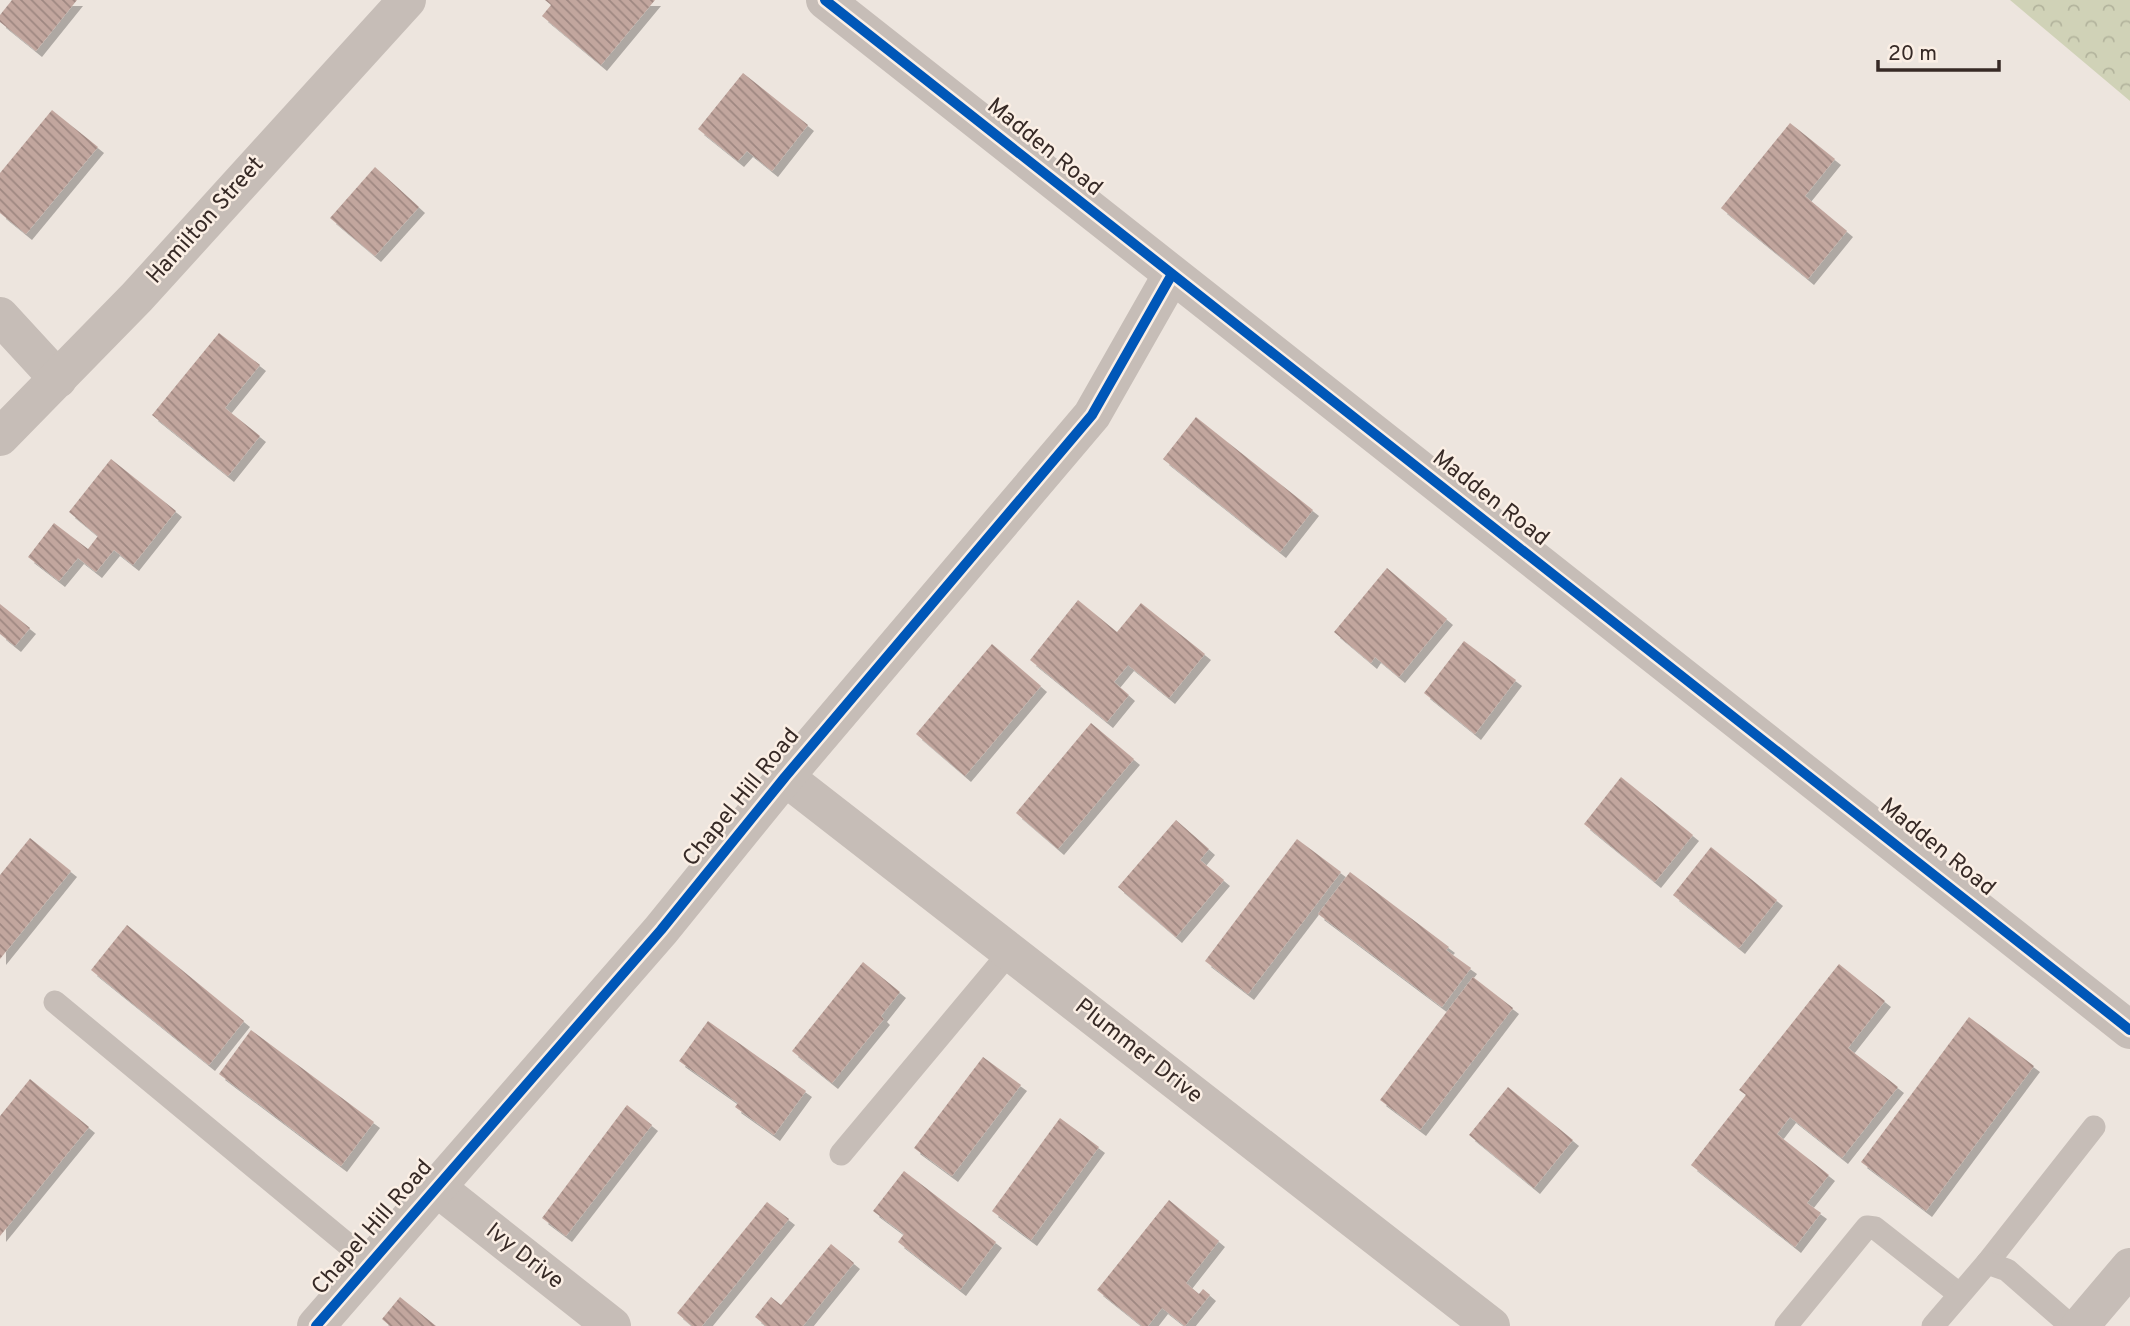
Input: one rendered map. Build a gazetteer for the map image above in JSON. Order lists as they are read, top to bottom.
{
  "streets": {
    "street": [
      "Madden Road",
      "Hamilton Street",
      "Chapel Hill Road",
      "Plummer Drive",
      "Ivy Drive"
    ]
  },
  "crossings": [
    ["Madden Road", "Chapel Hill Road"],
    ["Chapel Hill Road", "Plummer Drive"],
    ["Chapel Hill Road", "Ivy Drive"]
  ],
  "scale_bar": "20 m"
}
